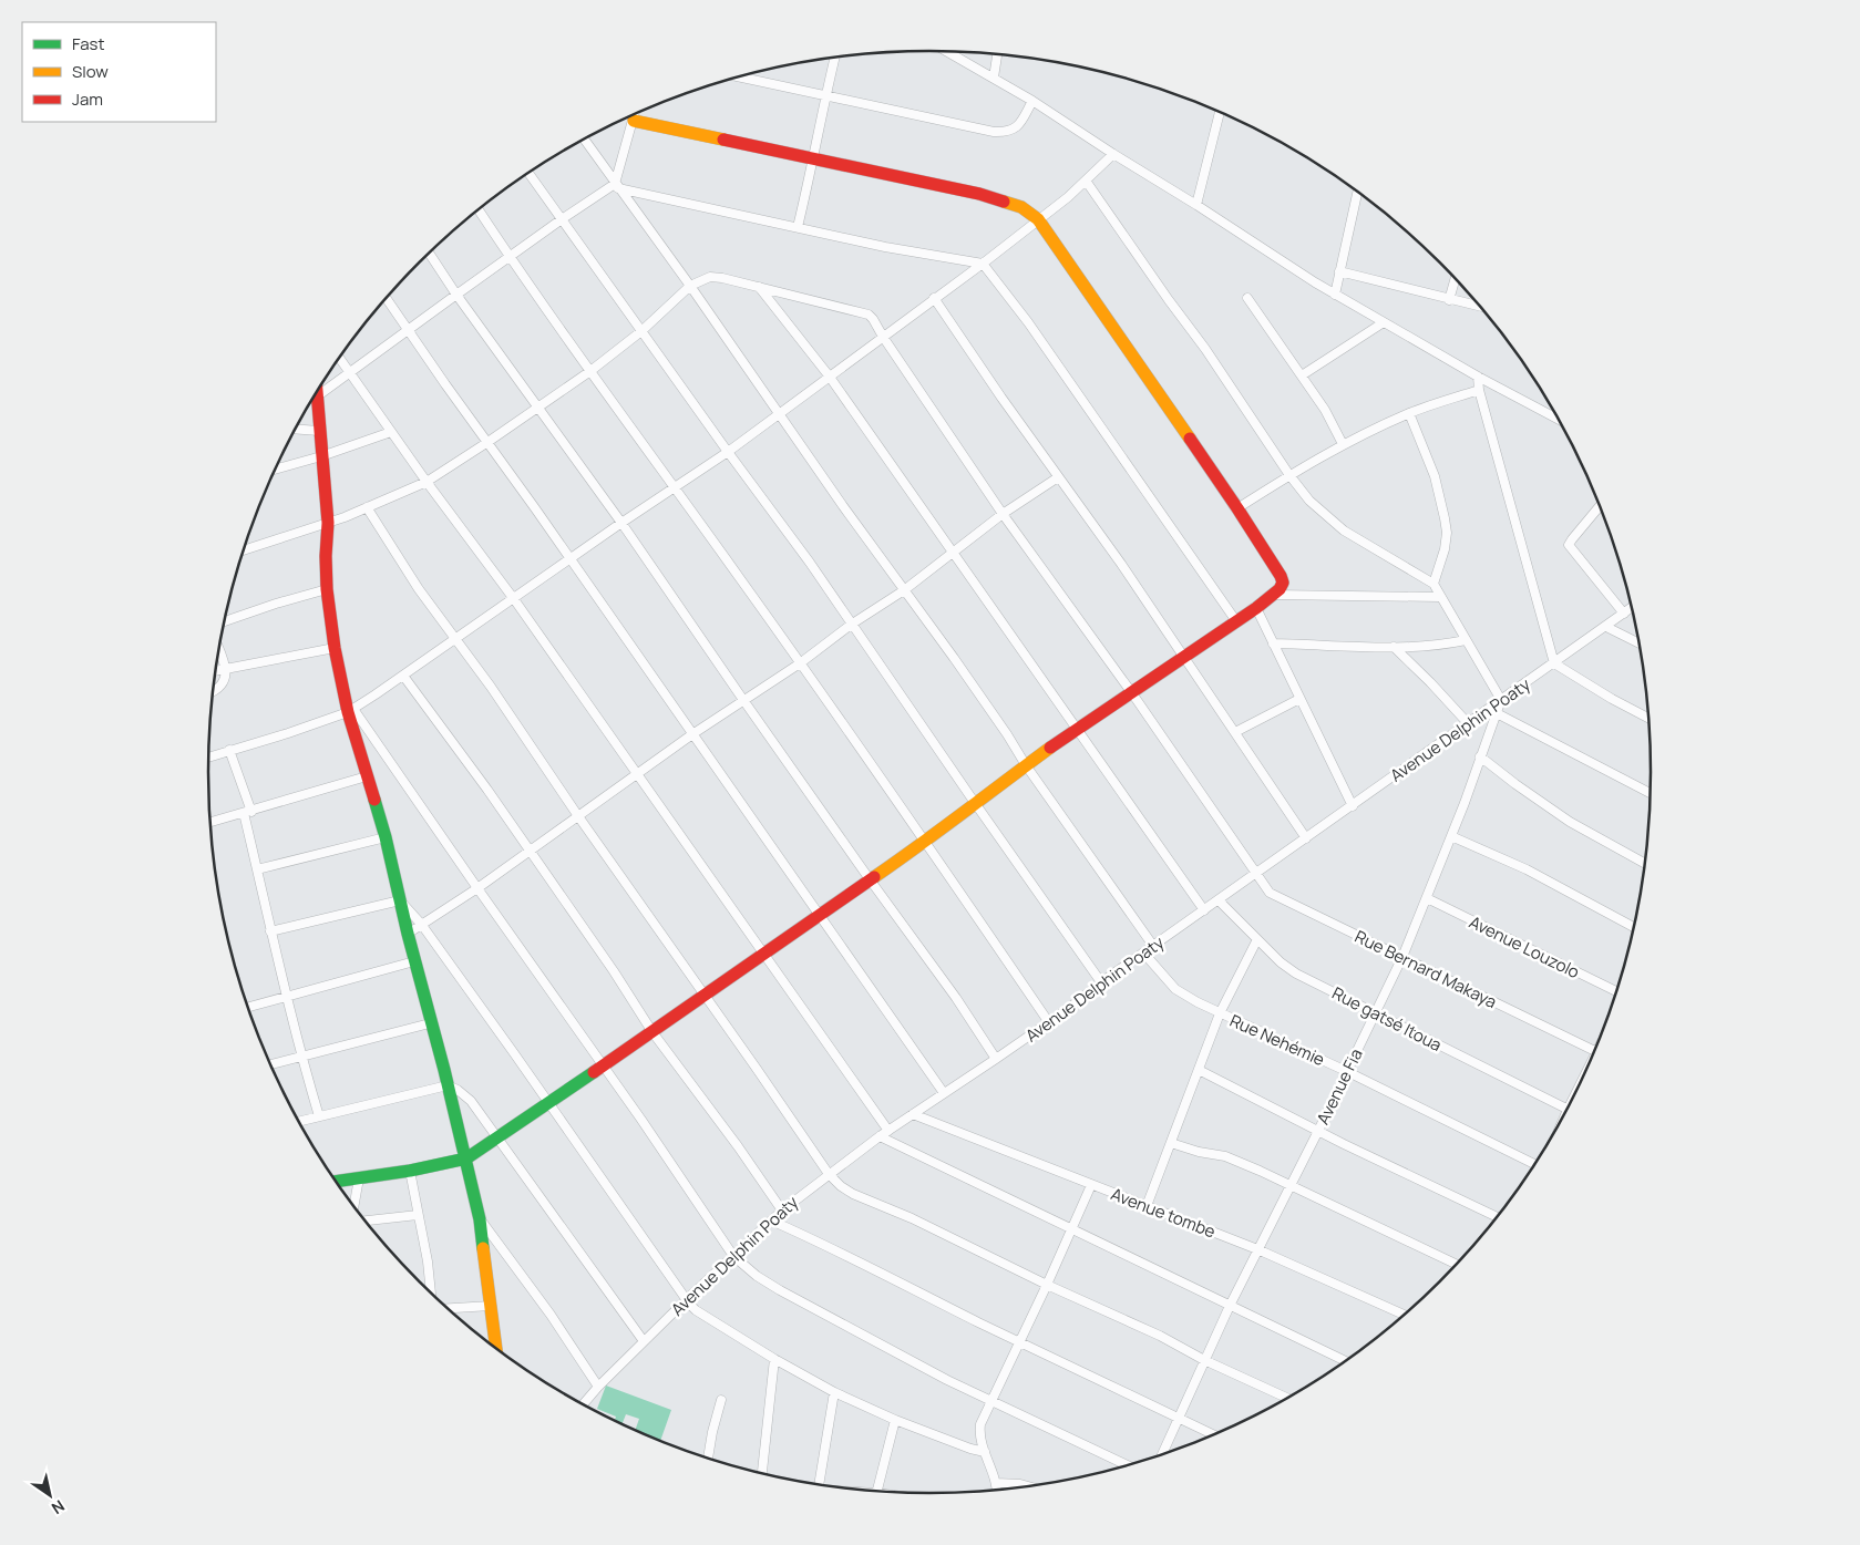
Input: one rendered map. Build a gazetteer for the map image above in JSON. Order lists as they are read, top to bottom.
{
  "streets": {
    "street": [
      "Avenue Delphin Poaty",
      "Avenue Louzolo",
      "Rue Bernard Makaya",
      "Rue gatsé Itoua",
      "Rue Nehémie",
      "Avenue Fia",
      "Avenue tombe"
    ]
  },
  "crossings": [
    ["Avenue Delphin Poaty", "Rue Bernard Makaya"],
    ["Avenue Delphin Poaty", "Rue gatsé Itoua"],
    ["Avenue Delphin Poaty", "Rue Nehémie"],
    ["Avenue Delphin Poaty", "Avenue Fia"],
    ["Avenue Delphin Poaty", "Avenue tombe"],
    ["Avenue Louzolo", "Avenue Fia"],
    ["Rue Bernard Makaya", "Avenue Fia"],
    ["Rue gatsé Itoua", "Avenue Fia"],
    ["Rue Nehémie", "Avenue Fia"],
    ["Avenue Fia", "Avenue tombe"]
  ],
  "legend": ["Fast", "Slow", "Jam"],
  "north": "bottom right"
}
